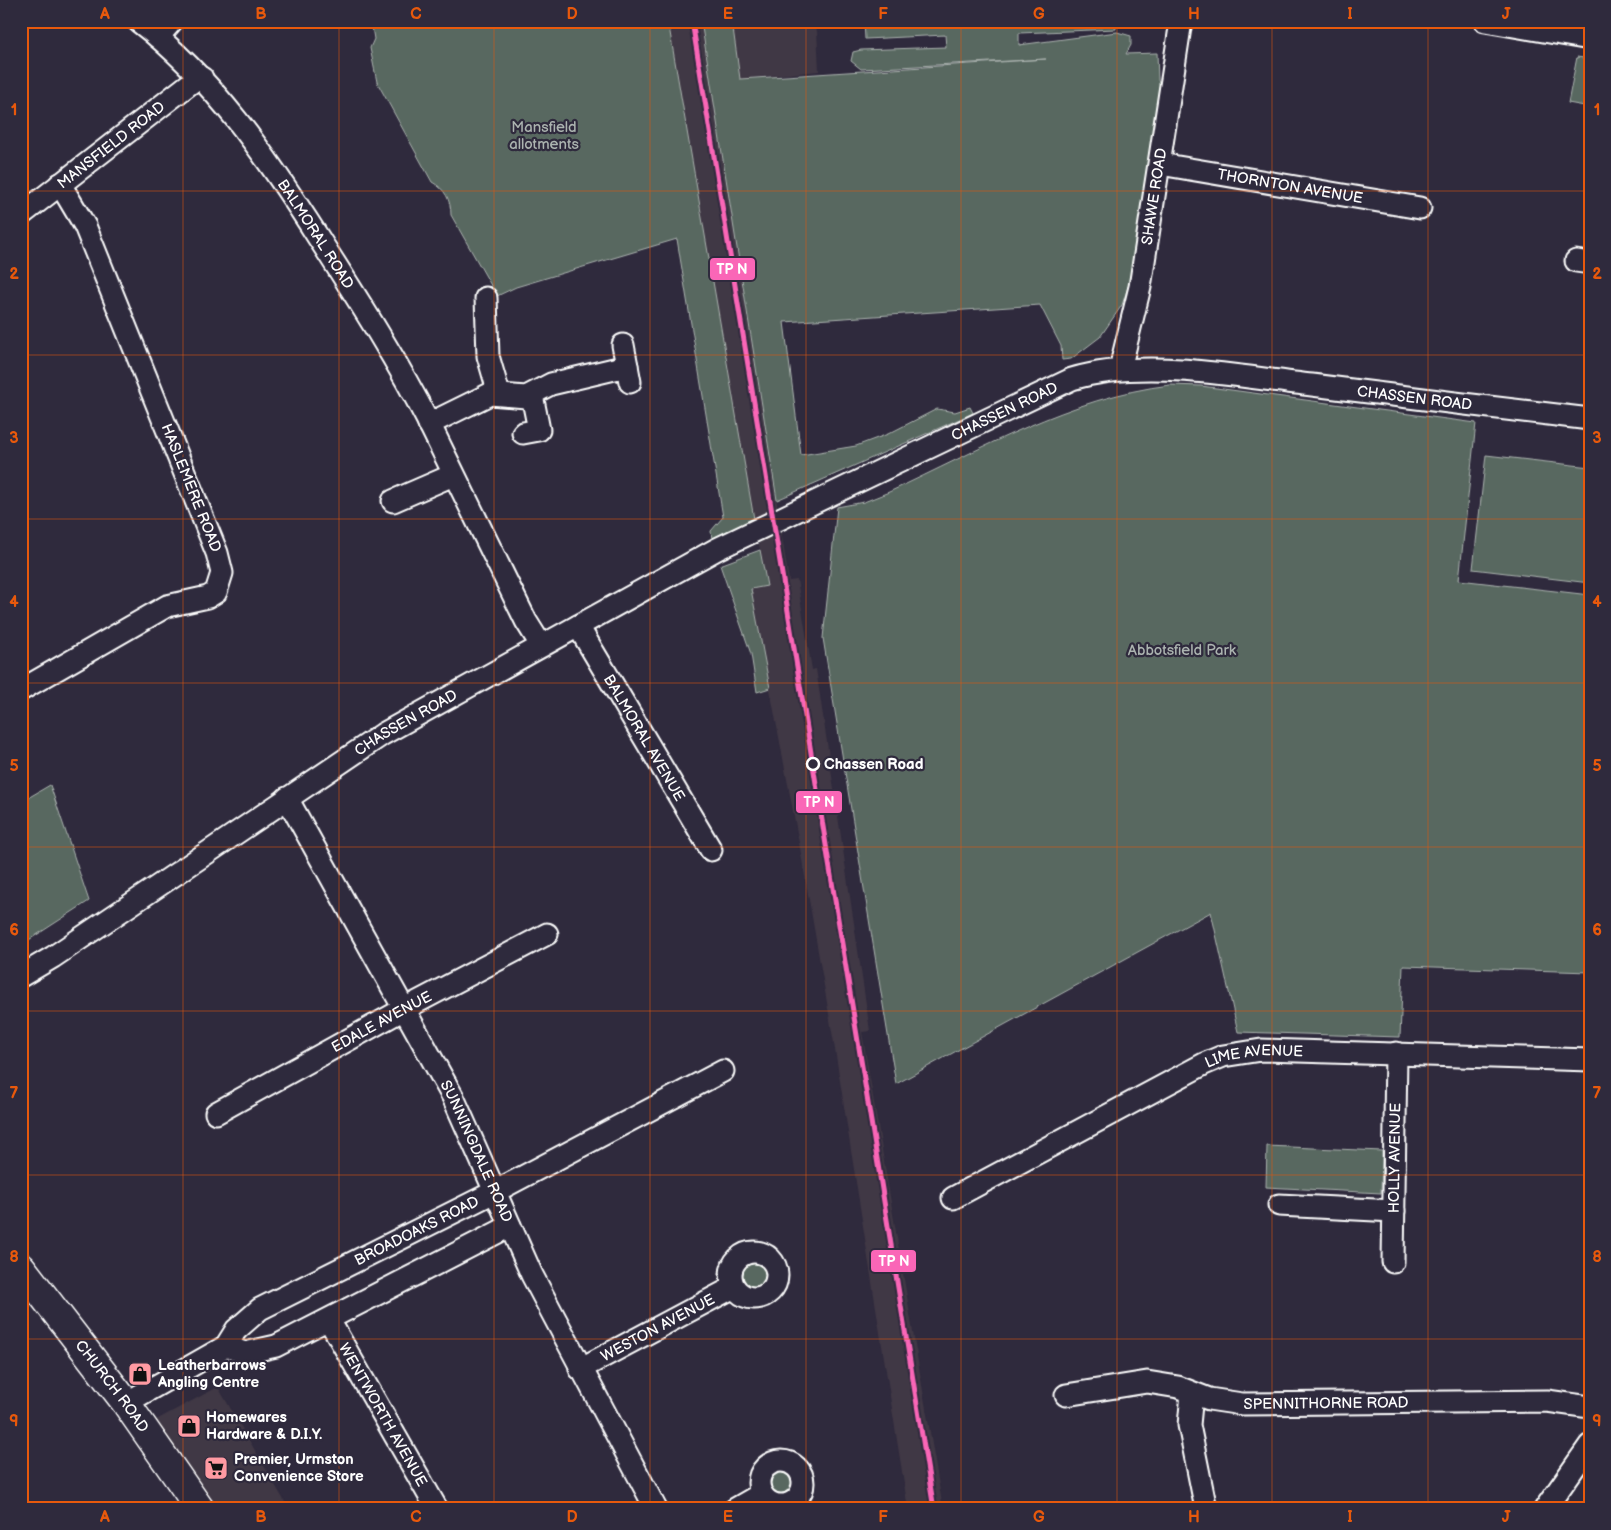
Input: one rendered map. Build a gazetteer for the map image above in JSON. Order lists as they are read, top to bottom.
{
  "streets": {
    "main road": ["CHURCH ROAD"],
    "street": [
      "MANSFIELD ROAD",
      "THORNTON AVENUE",
      "SHAWE ROAD",
      "BALMORAL ROAD",
      "CHASSEN ROAD",
      "HASLEMERE ROAD",
      "BALMORAL AVENUE",
      "EDALE AVENUE",
      "LIME AVENUE",
      "SUNNINGDALE ROAD",
      "HOLLY AVENUE",
      "BROADOAKS ROAD",
      "WESTON AVENUE",
      "SPENNITHORNE ROAD",
      "WENTWORTH AVENUE"
    ]
  },
  "crossings": [
    ["MANSFIELD ROAD", "BALMORAL ROAD"],
    ["MANSFIELD ROAD", "HASLEMERE ROAD"],
    ["THORNTON AVENUE", "SHAWE ROAD"],
    ["SHAWE ROAD", "CHASSEN ROAD"],
    ["BALMORAL ROAD", "CHASSEN ROAD"],
    ["CHASSEN ROAD", "BALMORAL AVENUE"],
    ["CHASSEN ROAD", "SUNNINGDALE ROAD"],
    ["EDALE AVENUE", "SUNNINGDALE ROAD"],
    ["LIME AVENUE", "HOLLY AVENUE"],
    ["SUNNINGDALE ROAD", "BROADOAKS ROAD"],
    ["SUNNINGDALE ROAD", "WESTON AVENUE"],
    ["BROADOAKS ROAD", "CHURCH ROAD"]
  ],
  "parks": ["Mansfield allotments", "Abbotsfield Park"],
  "places": {
    "other": ["Chassen Road"],
    "shop": ["Leatherbarrows Angling Centre", "Homewares Hardware & D.I.Y."],
    "supermarket": ["Premier, Urmston Convenience Store"]
  },
  "grid": {
    "columns": [
      "A",
      "B",
      "C",
      "D",
      "E",
      "F",
      "G",
      "H",
      "I",
      "J"
    ],
    "rows": [
      "1",
      "2",
      "3",
      "4",
      "5",
      "6",
      "7",
      "8",
      "9"
    ]
  }
}
